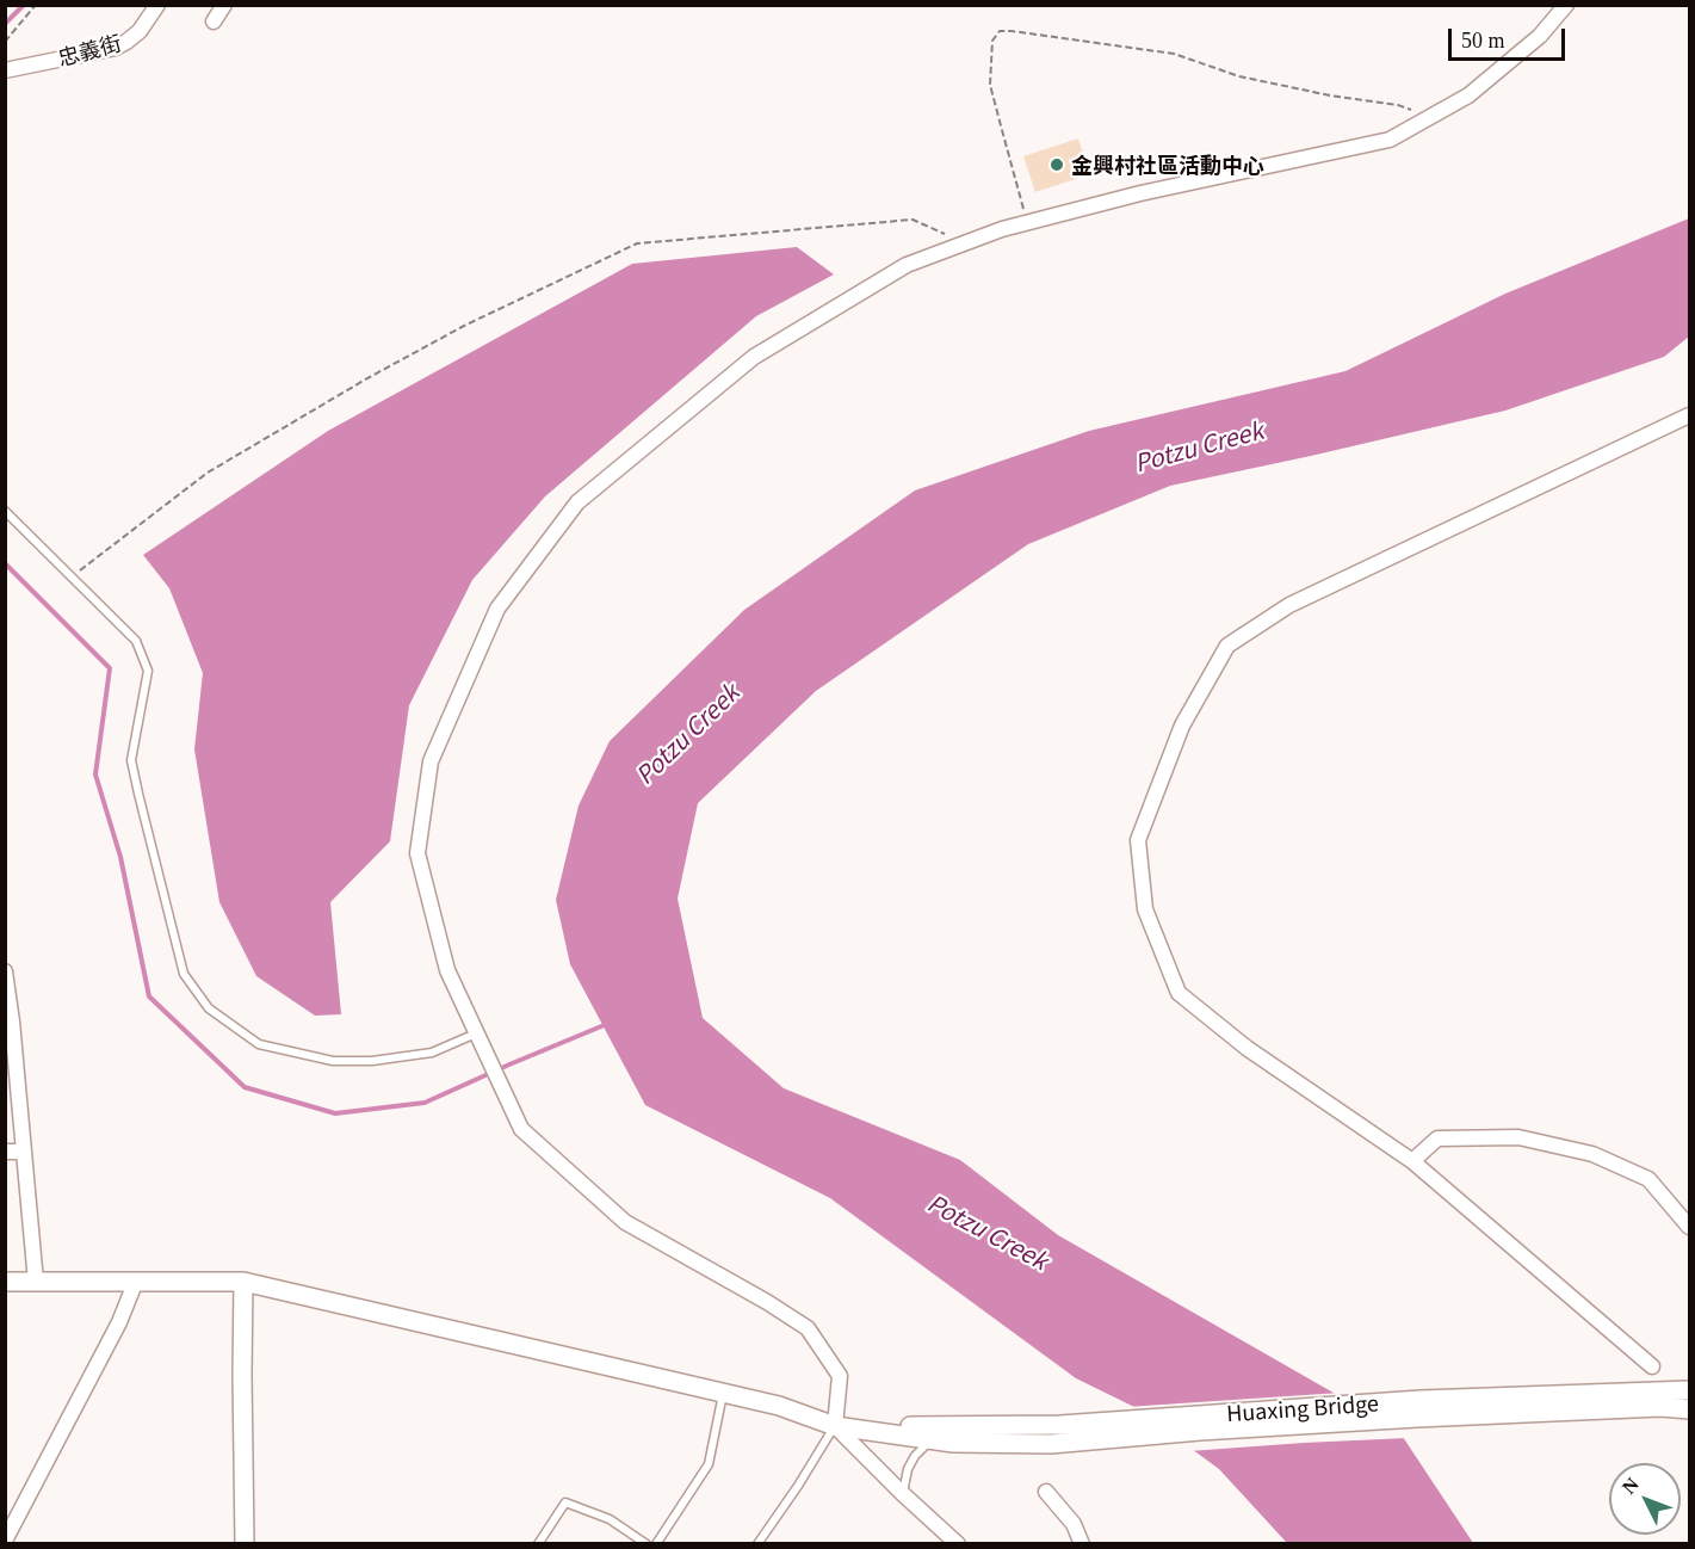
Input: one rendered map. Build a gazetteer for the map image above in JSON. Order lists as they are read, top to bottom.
{
  "streets": {
    "street": ["忠義街", "Huaxing Bridge"]
  },
  "water": ["Potzu Creek"],
  "places": ["金興村社區活動中心"],
  "scale_bar": "50 m",
  "north": "top left"
}
